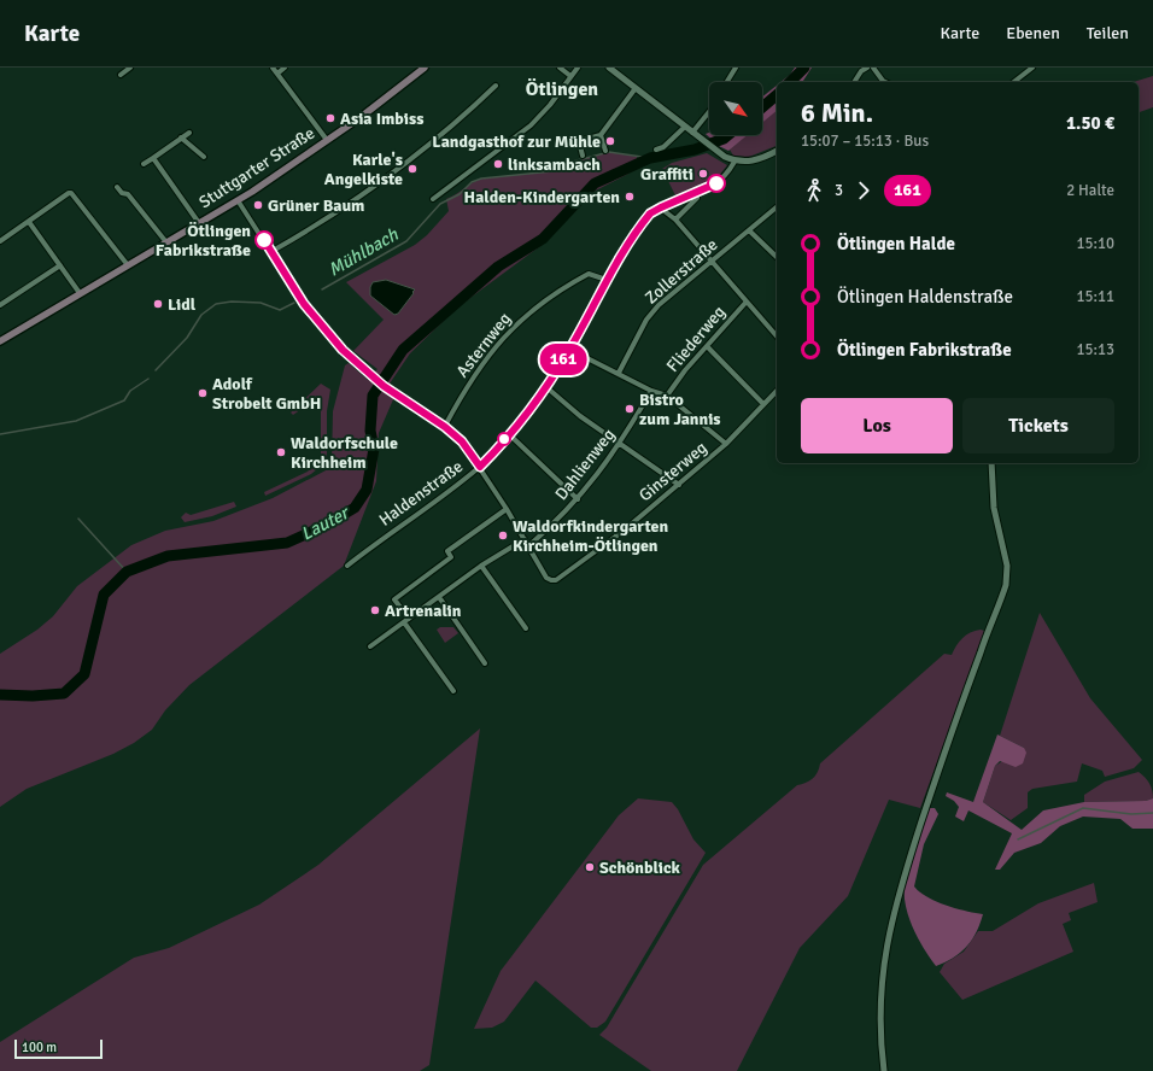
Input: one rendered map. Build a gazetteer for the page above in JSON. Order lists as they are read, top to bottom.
{
  "streets": {
    "main road": ["Stuttgarter Straße"],
    "street": [
      "Zollerstraße",
      "Fliederweg",
      "Asternweg",
      "Dahlienweg",
      "Ginsterweg",
      "Haldenstraße"
    ]
  },
  "crossings": [
    ["Asternweg", "Haldenstraße"],
    ["Dahlienweg", "Ginsterweg"]
  ],
  "districts": ["Ötlingen"],
  "water": ["Mühlbach", "Lauter"],
  "places": [
    "Asia Imbiss",
    "Landgasthof zur Mühle",
    "linksambach",
    "Karle's Angelkiste",
    "Graffiti",
    "Halden-Kindergarten",
    "Grüner Baum",
    "Ötlingen Fabrikstraße",
    "Lidl",
    "Adolf Strobelt GmbH",
    "Bistro zum Jannis",
    "Waldorfschule Kirchheim",
    "Waldorfkindergarten Kirchheim-Ötlingen",
    "Artrenalin",
    "Schönblick"
  ],
  "lines": ["bus line 161"],
  "scale_bar": "100 m",
  "north": "bottom right",
  "page": {
    "header": "Karte",
    "nav": ["Karte", "Ebenen", "Teilen"],
    "on_map": "161",
    "heading": ["6 Min.", "15:07 – 15:13 · Bus", "1.50 €"],
    "legs": ["3", "161", "2 Halte"],
    "list": [
      {
        "name": "Ötlingen Halde",
        "value": "15:10"
      },
      {
        "name": "Ötlingen Haldenstraße",
        "value": "15:11"
      },
      {
        "name": "Ötlingen Fabrikstraße",
        "value": "15:13"
      }
    ],
    "buttons": ["Los", "Tickets"],
    "scale": "100 m"
  }
}
